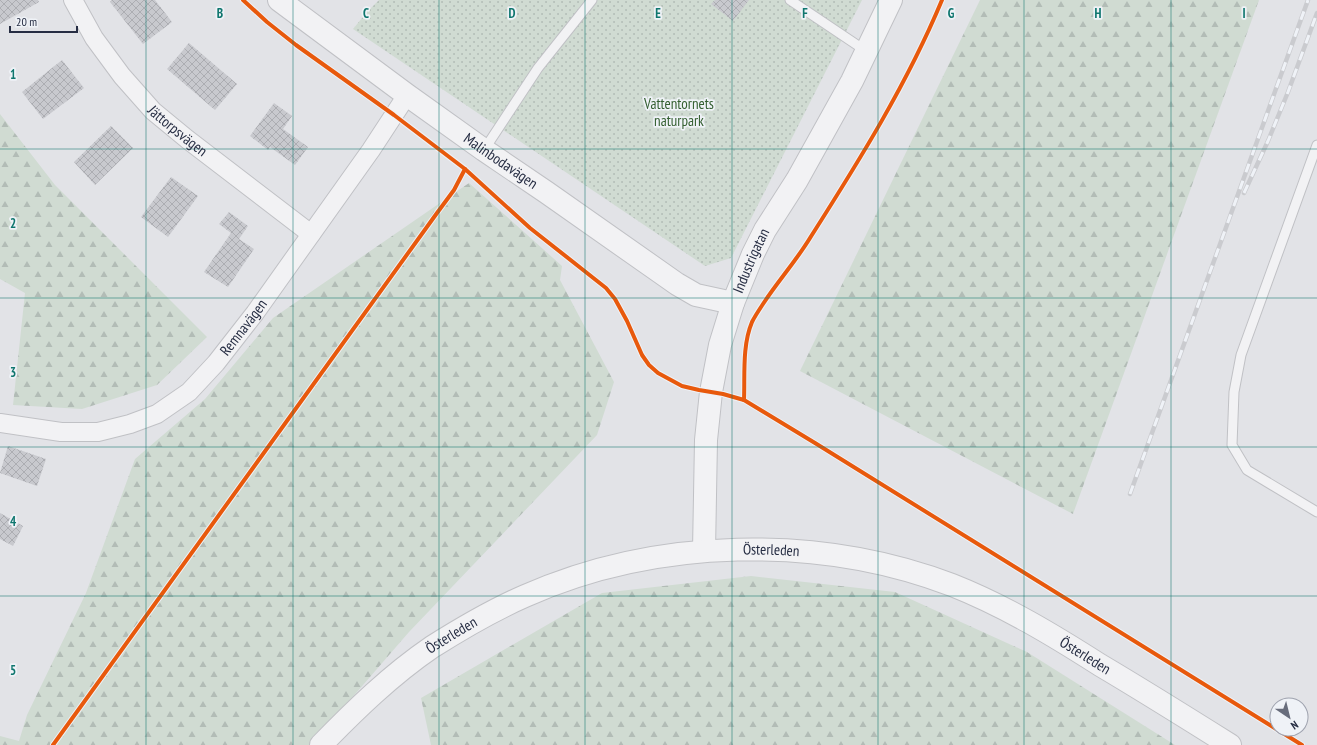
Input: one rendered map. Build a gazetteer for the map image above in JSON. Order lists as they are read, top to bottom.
{
  "streets": {
    "street": [
      "Jättorpsvägen",
      "Malinbodavägen",
      "Industrigatan",
      "Remnavägen",
      "Österleden"
    ]
  },
  "crossings": [
    ["Jättorpsvägen", "Remnavägen"],
    ["Malinbodavägen", "Industrigatan"],
    ["Malinbodavägen", "Remnavägen"],
    ["Industrigatan", "Österleden"]
  ],
  "parks": ["Vattentornets naturpark"],
  "scale_bar": "20 m",
  "north": "bottom right",
  "grid": {
    "columns": [
      "B",
      "C",
      "D",
      "E",
      "F",
      "G",
      "H",
      "I"
    ],
    "rows": [
      "1",
      "2",
      "3",
      "4",
      "5"
    ]
  }
}
